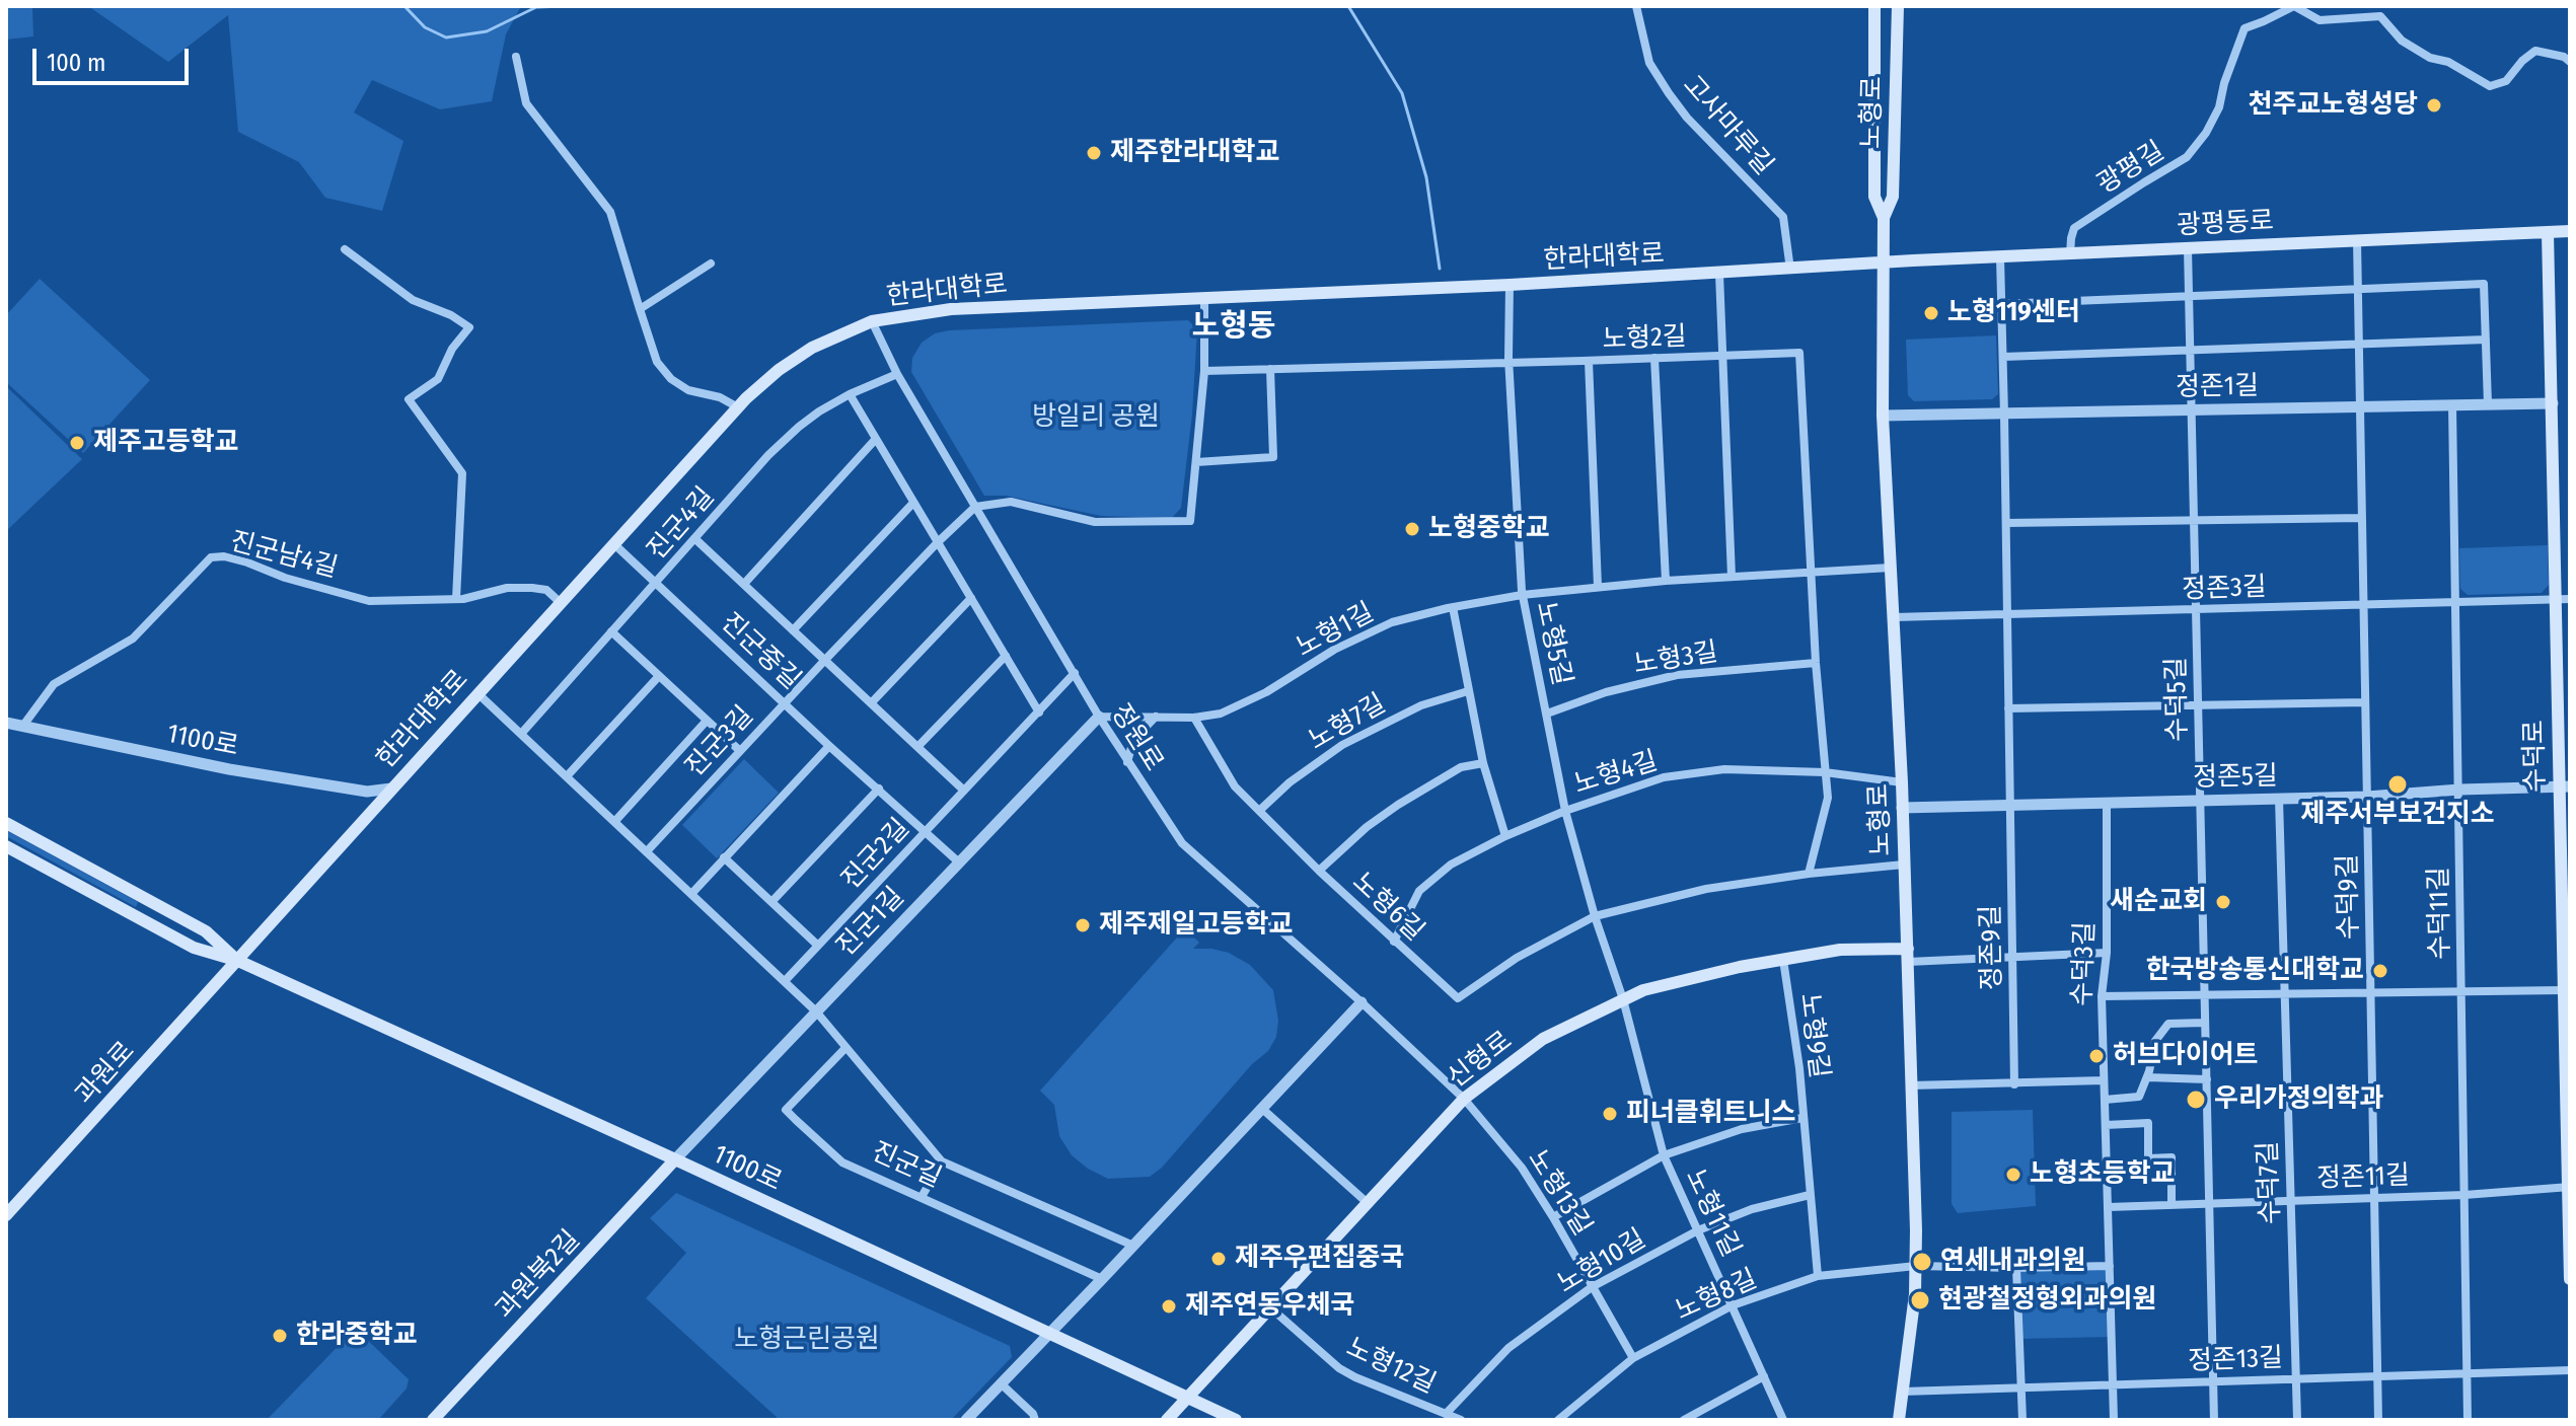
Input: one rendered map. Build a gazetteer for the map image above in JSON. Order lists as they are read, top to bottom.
{
  "streets": {
    "main road": [
      "노형로",
      "광평동로",
      "한라대학로",
      "1100로",
      "수덕로",
      "신형로",
      "과원로",
      "과원북2길"
    ],
    "street": [
      "고사마루길",
      "광평길",
      "노형2길",
      "정존1길",
      "진군4길",
      "진군남4길",
      "정존3길",
      "노형1길",
      "노형5길",
      "진군중길",
      "노형3길",
      "수덕5길",
      "노형7길",
      "정원로",
      "진군3길",
      "노형4길",
      "정존5길",
      "진군2길",
      "수덕9길",
      "노형6길",
      "수덕11길",
      "진군1길",
      "정존9길",
      "수덕3길",
      "노형9길",
      "진군길",
      "정존11길",
      "수덕7길",
      "노형13길",
      "노형11길",
      "노형10길",
      "노형8길",
      "정존13길",
      "노형12길"
    ]
  },
  "crossings": [
    ["노형로", "광평동로"],
    ["노형로", "한라대학로"],
    ["노형로", "정존1길"],
    ["노형로", "정존3길"],
    ["노형로", "노형1길"],
    ["노형로", "노형4길"],
    ["노형로", "정존5길"],
    ["노형로", "신형로"],
    ["노형로", "노형8길"],
    ["노형로", "정존13길"],
    ["고사마루길", "한라대학로"],
    ["광평길", "광평동로"],
    ["광평동로", "한라대학로"],
    ["광평동로", "수덕5길"],
    ["광평동로", "수덕로"],
    ["광평동로", "수덕9길"],
    ["광평동로", "정존9길"],
    ["한라대학로", "진군남4길"],
    ["한라대학로", "노형5길"],
    ["한라대학로", "진군중길"],
    ["한라대학로", "정원로"],
    ["한라대학로", "1100로"],
    ["한라대학로", "과원로"],
    ["한라대학로", "진군길"],
    ["노형2길", "노형1길"],
    ["노형2길", "노형5길"],
    ["정존1길", "수덕5길"],
    ["정존1길", "수덕로"],
    ["정존1길", "수덕9길"],
    ["정존1길", "수덕11길"],
    ["정존1길", "정존9길"],
    ["진군4길", "진군중길"],
    ["진군4길", "정원로"],
    ["진군4길", "진군길"],
    ["진군남4길", "1100로"],
    ["정존3길", "수덕5길"],
    ["정존3길", "수덕로"],
    ["정존3길", "수덕9길"],
    ["정존3길", "수덕11길"],
    ["정존3길", "정존9길"],
    ["노형1길", "노형5길"],
    ["노형1길", "정원로"],
    ["노형1길", "노형6길"],
    ["노형1길", "진군1길"],
    ["노형5길", "노형3길"],
    ["노형5길", "노형4길"],
    ["노형5길", "노형6길"],
    ["노형5길", "신형로"],
    ["노형5길", "노형11길"],
    ["진군중길", "진군3길"],
    ["진군중길", "진군2길"],
    ["진군중길", "진군1길"],
    ["수덕5길", "정존5길"],
    ["수덕5길", "정존11길"],
    ["수덕5길", "정존13길"],
    ["노형7길", "노형6길"],
    ["정원로", "진군3길"],
    ["정원로", "진군2길"],
    ["정원로", "진군1길"],
    ["정원로", "신형로"],
    ["정원로", "노형13길"],
    ["1100로", "진군1길"],
    ["1100로", "신형로"],
    ["1100로", "과원로"],
    ["1100로", "과원북2길"],
    ["진군3길", "진군길"],
    ["수덕로", "정존5길"],
    ["수덕로", "정존11길"],
    ["노형4길", "노형6길"],
    ["정존5길", "수덕9길"],
    ["정존5길", "수덕11길"],
    ["정존5길", "정존9길"],
    ["정존5길", "수덕3길"],
    ["정존5길", "수덕7길"],
    ["진군2길", "진군길"],
    ["수덕9길", "정존11길"],
    ["수덕9길", "정존13길"],
    ["수덕11길", "정존11길"],
    ["수덕11길", "정존13길"],
    ["진군1길", "진군길"],
    ["진군1길", "과원북2길"],
    ["수덕3길", "정존11길"],
    ["수덕3길", "정존13길"],
    ["노형9길", "신형로"],
    ["노형9길", "노형11길"],
    ["노형9길", "노형10길"],
    ["노형9길", "노형8길"],
    ["신형로", "노형13길"],
    ["신형로", "노형11길"],
    ["신형로", "노형12길"],
    ["정존11길", "수덕7길"],
    ["수덕7길", "정존13길"],
    ["노형13길", "노형11길"],
    ["노형13길", "노형10길"],
    ["노형13길", "노형8길"],
    ["노형11길", "노형10길"],
    ["노형11길", "노형8길"],
    ["노형10길", "노형12길"]
  ],
  "districts": ["노형동"],
  "parks": ["방일리 공원", "노형근린공원"],
  "places": [
    "천주교노형성당",
    "제주한라대학교",
    "노형119센터",
    "제주고등학교",
    "노형중학교",
    "제주서부보건지소",
    "새순교회",
    "제주제일고등학교",
    "한국방송통신대학교",
    "허브다이어트",
    "우리가정의학과",
    "피너클휘트니스",
    "노형초등학교",
    "제주우편집중국",
    "연세내과의원",
    "현광철정형외과의원",
    "제주연동우체국",
    "한라중학교"
  ],
  "scale_bar": "100 m"
}
